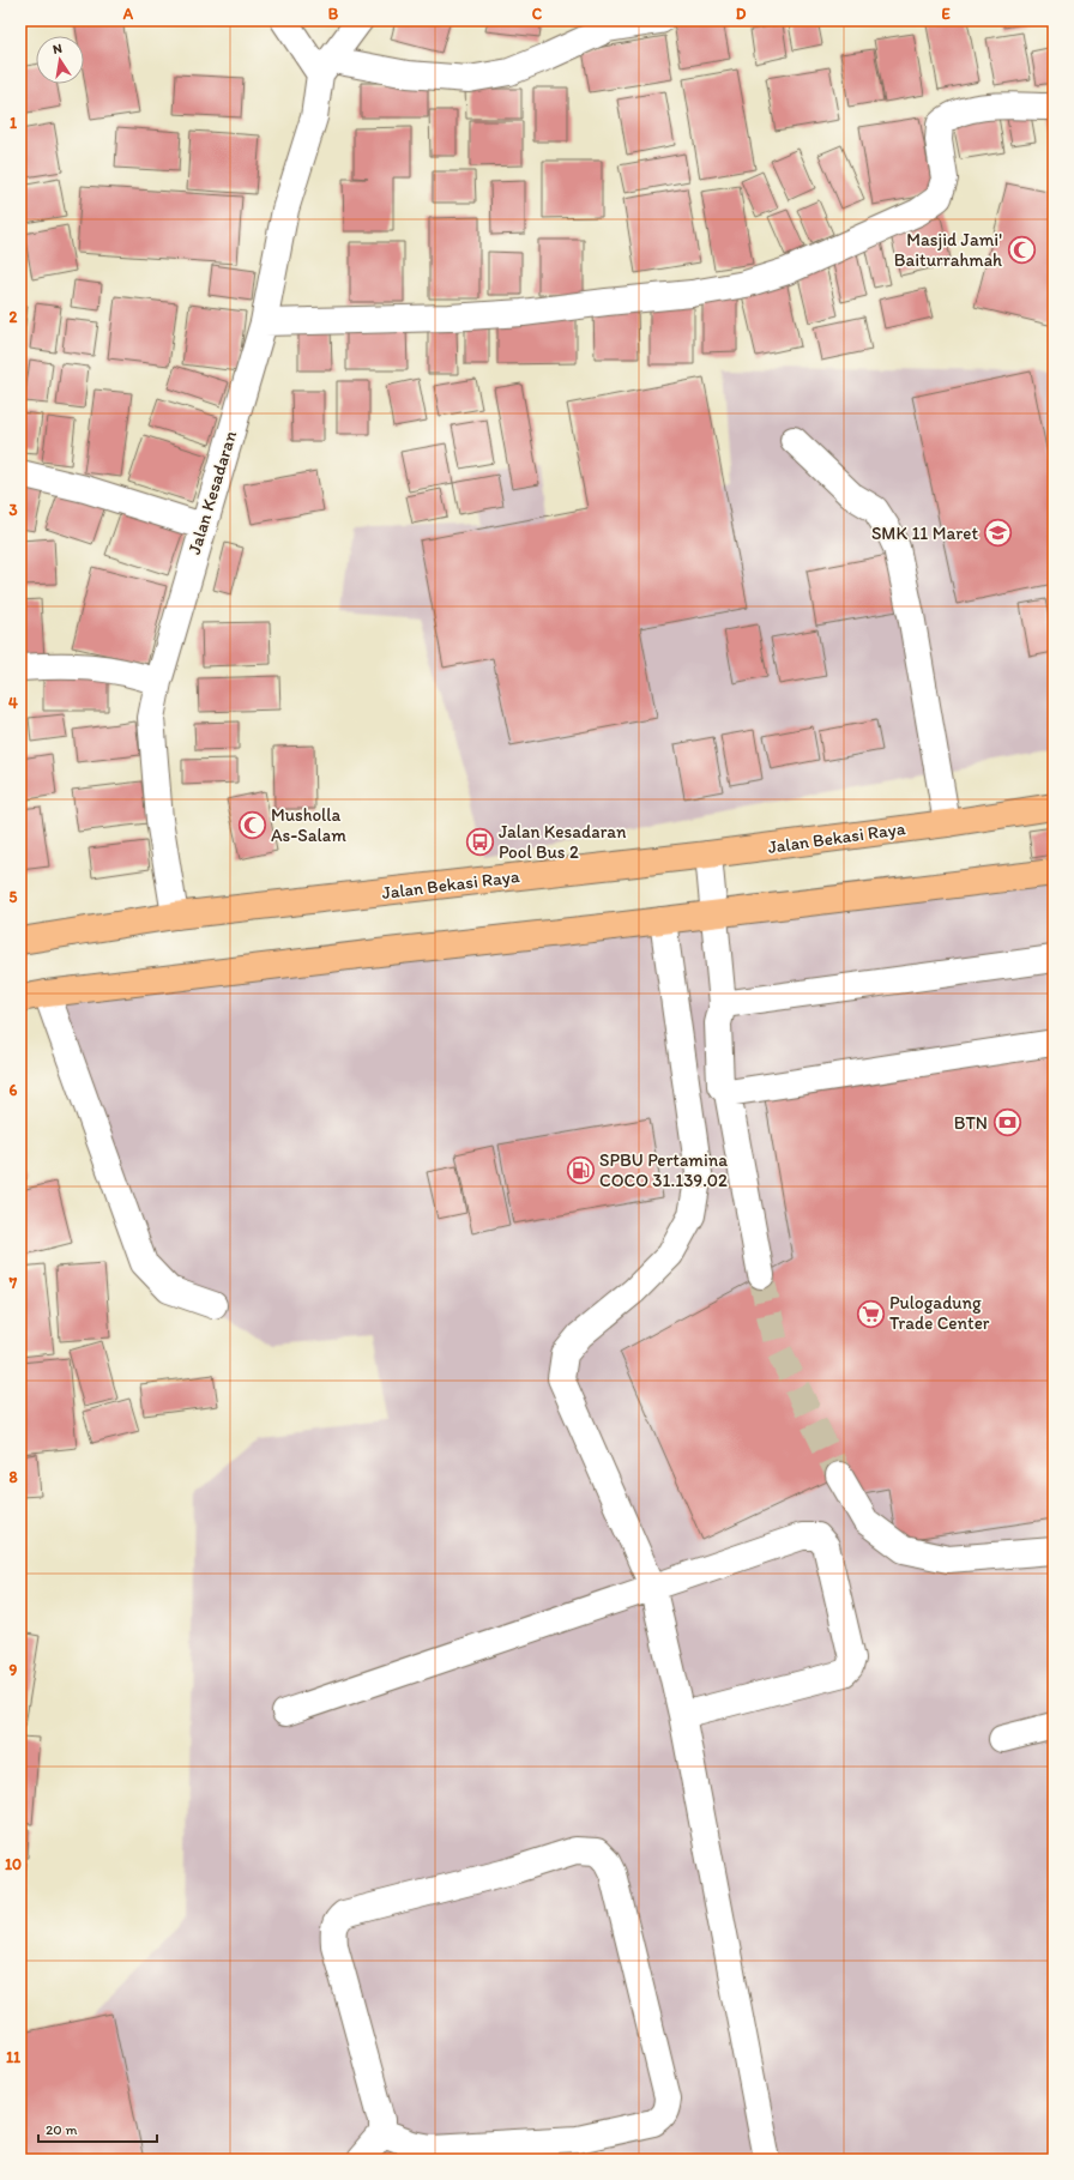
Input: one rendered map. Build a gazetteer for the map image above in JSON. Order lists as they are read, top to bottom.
{
  "streets": {
    "highway": ["Jalan Bekasi Raya"],
    "street": ["Jalan Kesadaran"]
  },
  "crossings": [
    ["Jalan Kesadaran", "Jalan Bekasi Raya"]
  ],
  "places": {
    "mosque": ["Masjid Jami' Baiturrahmah", "Musholla As-Salam"],
    "school or university": ["SMK 11 Maret"],
    "bus stop": ["Jalan Kesadaran Pool Bus 2"],
    "bank": ["BTN"],
    "fuel station": ["SPBU Pertamina COCO 31.139.02"],
    "supermarket": ["Pulogadung Trade Center"]
  },
  "scale_bar": "20 m",
  "north": "top",
  "grid": {
    "columns": [
      "A",
      "B",
      "C",
      "D",
      "E"
    ],
    "rows": [
      "1",
      "2",
      "3",
      "4",
      "5",
      "6",
      "7",
      "8",
      "9",
      "10",
      "11"
    ]
  }
}
